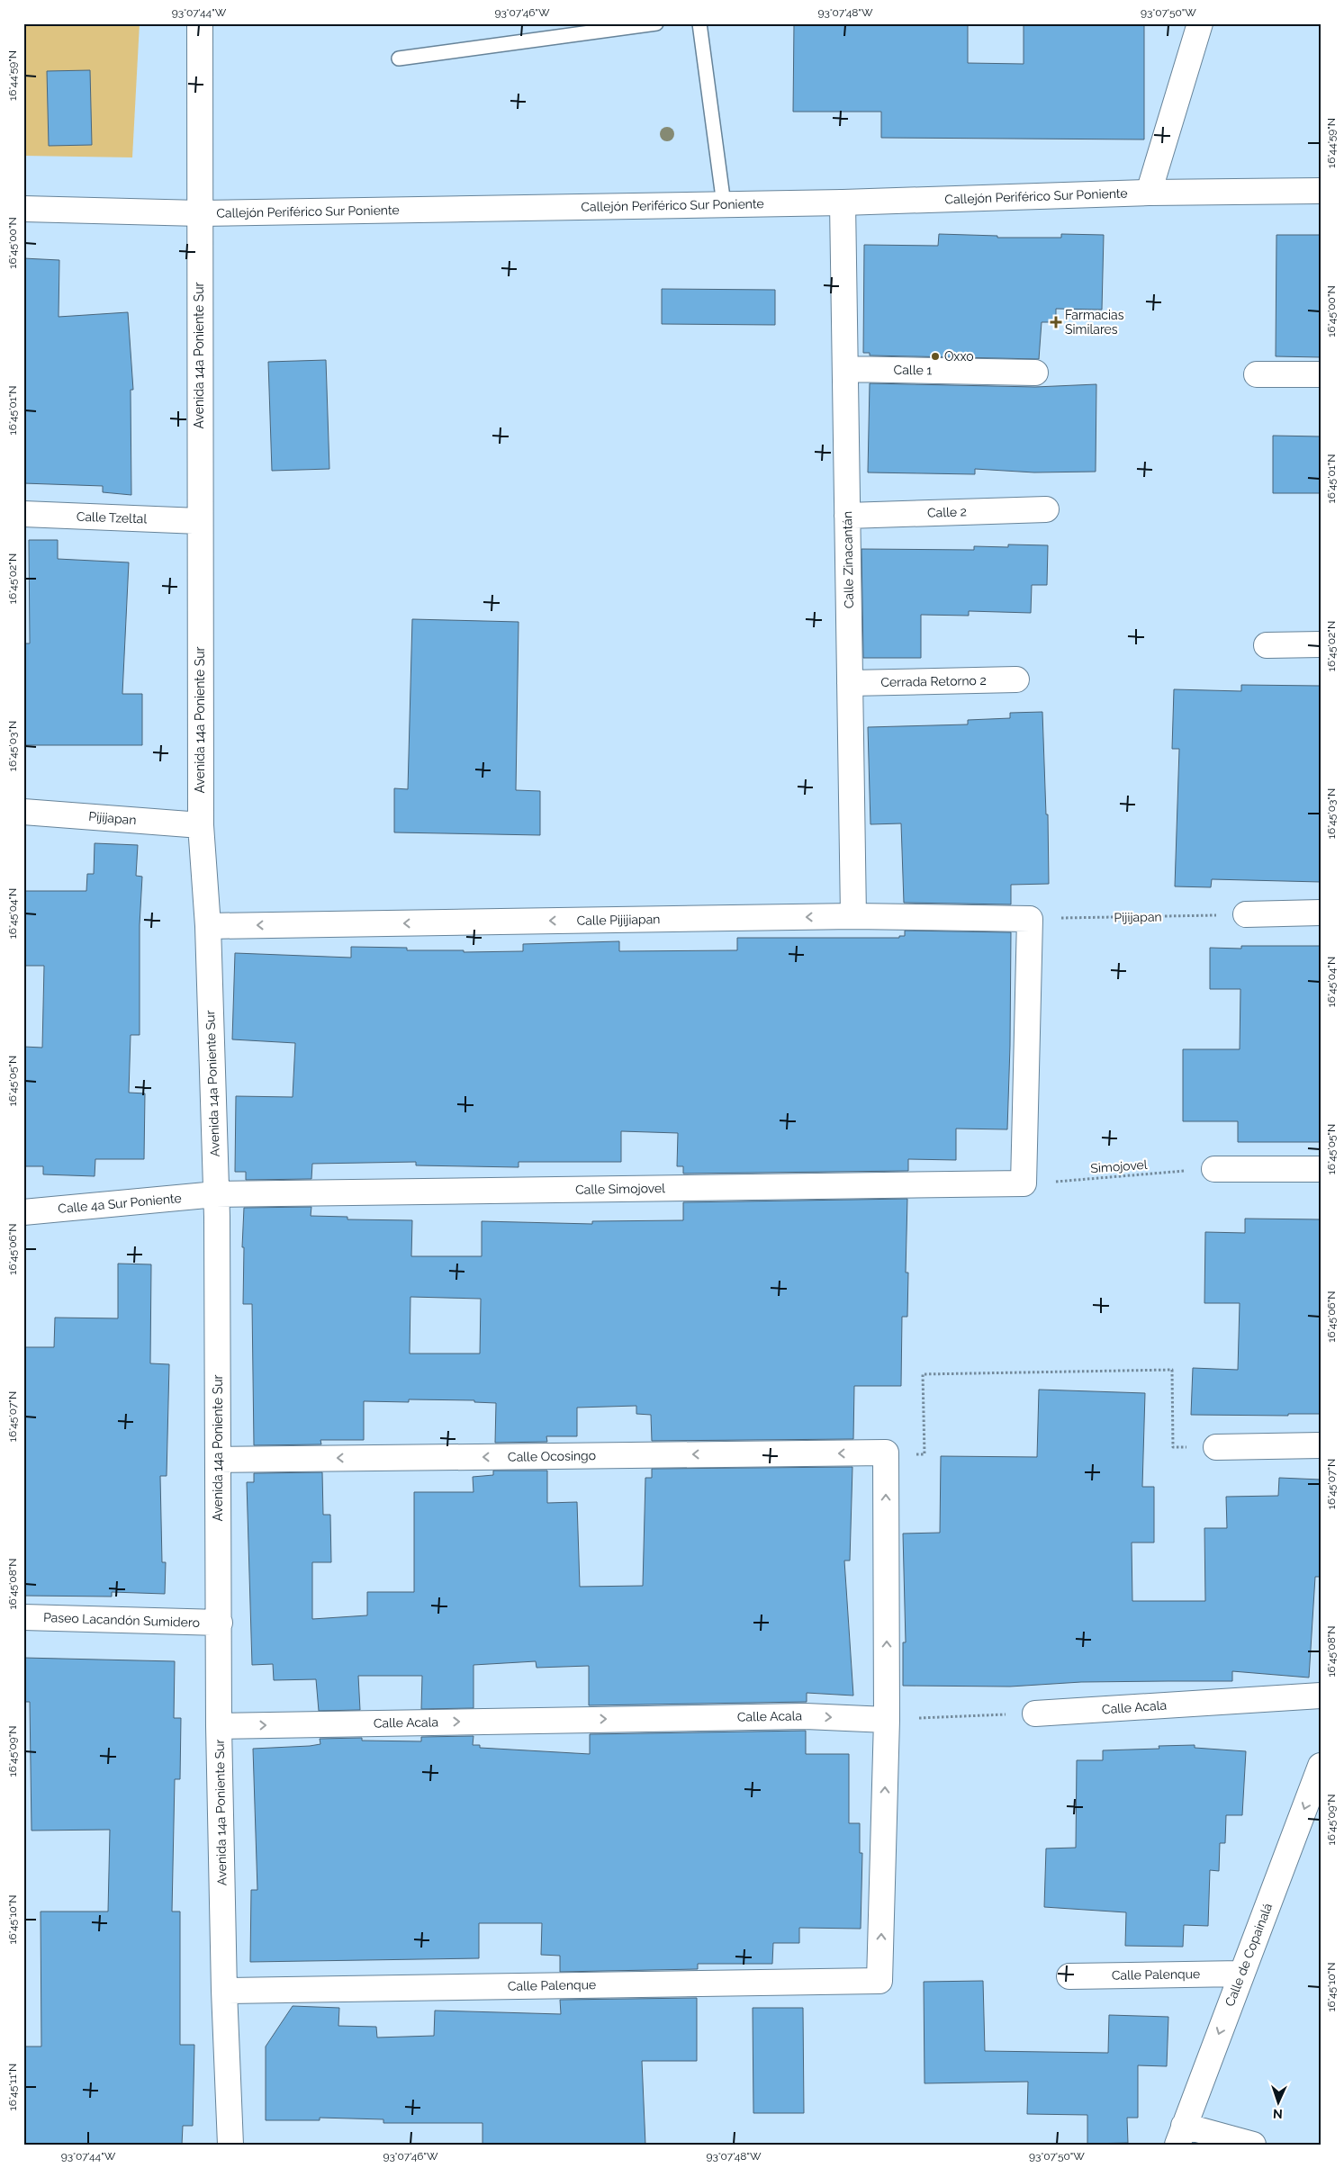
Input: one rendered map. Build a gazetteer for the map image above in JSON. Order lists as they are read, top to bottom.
{
  "streets": {
    "street": [
      "Callejón Periférico Sur Poniente",
      "Avenida 14a Poniente Sur",
      "Calle 1",
      "Calle 2",
      "Calle Tzeltal",
      "Calle Zinacantán",
      "Cerrada Retorno 2",
      "Pijijapan",
      "Calle Pijijiapan",
      "Calle Simojovel",
      "Calle 4a Sur Poniente",
      "Calle Ocosingo",
      "Paseo Lacandón Sumidero",
      "Calle Acala",
      "Calle de Copainalá",
      "Calle Palenque"
    ],
    "path": ["Simojovel"]
  },
  "crossings": [
    ["Callejón Periférico Sur Poniente", "Avenida 14a Poniente Sur"],
    ["Callejón Periférico Sur Poniente", "Calle Zinacantán"],
    ["Avenida 14a Poniente Sur", "Calle Tzeltal"],
    ["Avenida 14a Poniente Sur", "Pijijapan"],
    ["Avenida 14a Poniente Sur", "Calle Pijijiapan"],
    ["Avenida 14a Poniente Sur", "Calle Simojovel"],
    ["Avenida 14a Poniente Sur", "Calle 4a Sur Poniente"],
    ["Avenida 14a Poniente Sur", "Calle Ocosingo"],
    ["Avenida 14a Poniente Sur", "Paseo Lacandón Sumidero"],
    ["Avenida 14a Poniente Sur", "Calle Acala"],
    ["Avenida 14a Poniente Sur", "Calle Palenque"],
    ["Calle 1", "Calle Zinacantán"],
    ["Calle 2", "Calle Zinacantán"],
    ["Calle Zinacantán", "Cerrada Retorno 2"],
    ["Calle Zinacantán", "Calle Pijijiapan"],
    ["Pijijapan", "Calle Pijijiapan"],
    ["Simojovel", "Calle Simojovel"],
    ["Calle Simojovel", "Calle 4a Sur Poniente"],
    ["Calle Acala", "Calle Palenque"],
    ["Calle de Copainalá", "Calle Palenque"]
  ],
  "one_way": [
    "Calle Pijijiapan",
    "Calle Ocosingo",
    "Calle Acala",
    "Calle de Copainalá"
  ],
  "places": {
    "health": ["Farmacias Similares"],
    "other": ["Oxxo"]
  },
  "north": "bottom",
  "coordinates": [
    "93°07'44\"W",
    "93°07'46\"W",
    "93°07'48\"W",
    "93°07'50\"W",
    "16°44'59\"N",
    "16°45'00\"N",
    "16°45'01\"N",
    "16°45'02\"N",
    "16°45'03\"N",
    "16°45'04\"N",
    "16°45'05\"N",
    "16°45'06\"N",
    "16°45'07\"N",
    "16°45'08\"N",
    "16°45'09\"N",
    "16°45'10\"N",
    "16°45'11\"N"
  ]
}
